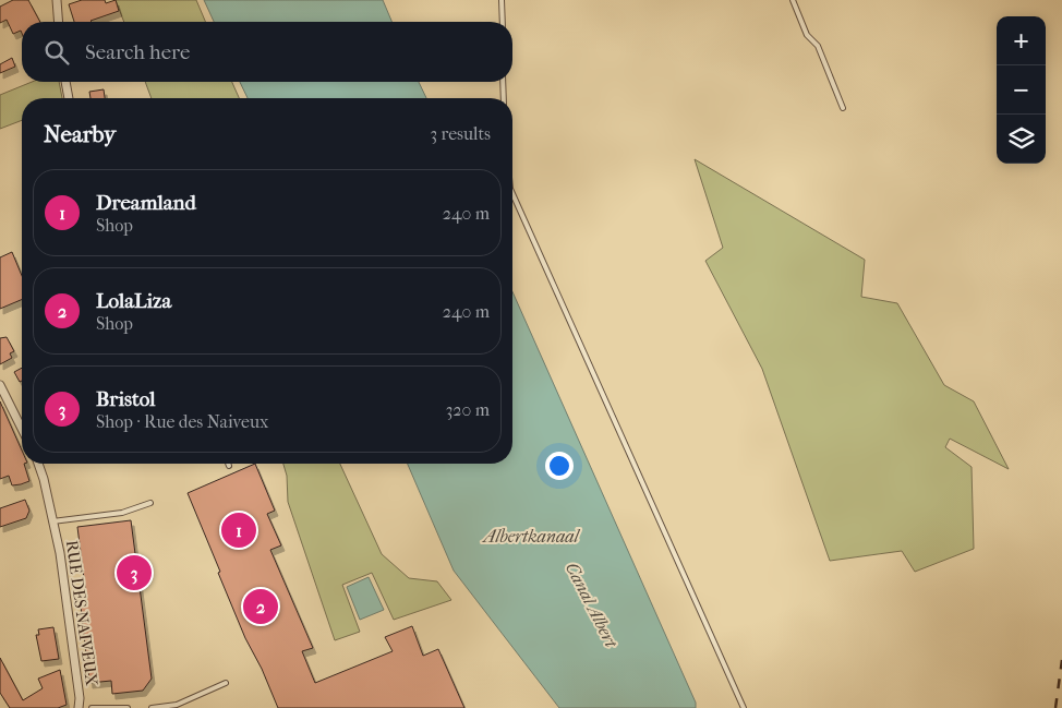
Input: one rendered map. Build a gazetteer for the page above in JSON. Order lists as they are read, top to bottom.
{
  "streets": {
    "street": ["RUE DES NAIVEUX"]
  },
  "water": ["Albertkanaal", "Canal Albert"],
  "page": {
    "map_buttons": ["+", "−"],
    "search": "Search here",
    "heading": ["Nearby", "3 results"],
    "list": [
      {
        "mark": "1",
        "name": "Dreamland",
        "note": "Shop",
        "value": "240 m"
      },
      {
        "mark": "2",
        "name": "LolaLiza",
        "note": "Shop",
        "value": "240 m"
      },
      {
        "mark": "3",
        "name": "Bristol",
        "note": "Shop · Rue des Naiveux",
        "value": "320 m"
      }
    ],
    "pins": ["1", "3", "2"]
  }
}
